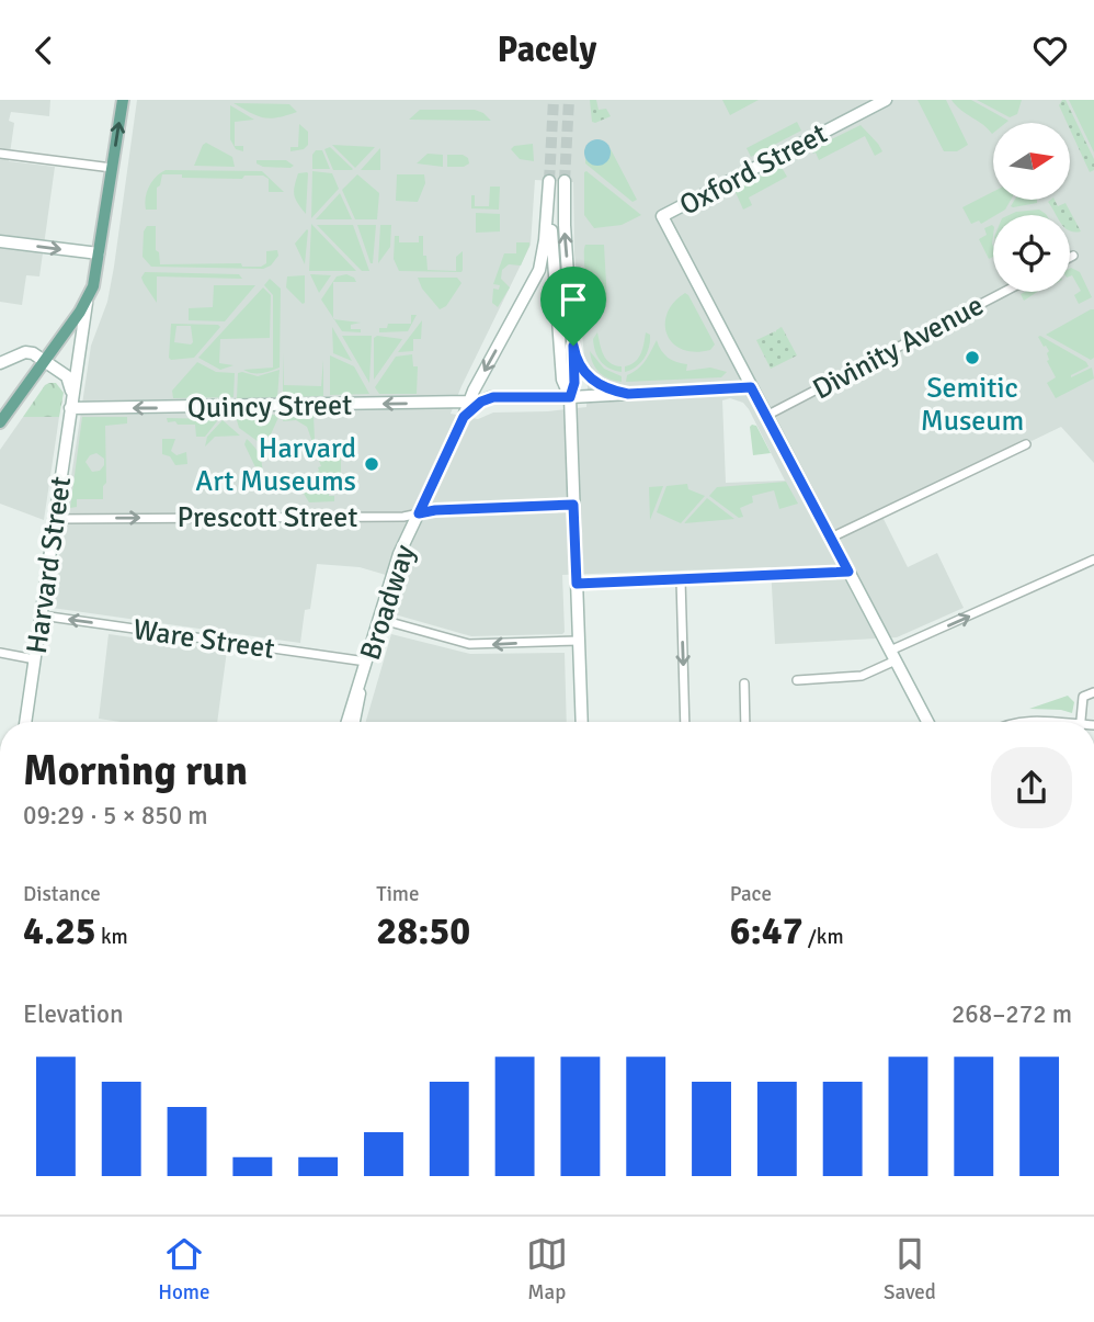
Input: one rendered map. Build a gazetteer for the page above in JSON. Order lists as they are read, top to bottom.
{
  "streets": {
    "main road": [
      "Oxford Street",
      "Quincy Street",
      "Harvard Street",
      "Broadway"
    ],
    "street": ["Divinity Avenue", "Prescott Street", "Ware Street"]
  },
  "crossings": [
    ["Quincy Street", "Harvard Street"],
    ["Quincy Street", "Broadway"],
    ["Prescott Street", "Harvard Street"],
    ["Prescott Street", "Broadway"],
    ["Harvard Street", "Ware Street"],
    ["Broadway", "Ware Street"]
  ],
  "one_way": ["Quincy Street", "Prescott Street", "Ware Street"],
  "places": ["Semitic Museum", "Harvard Art Museums"],
  "north": "right",
  "page": {
    "header": "Pacely",
    "heading": ["Morning run", "09:29 · 5 × 850 m"],
    "stats": [
      ["Distance", "4.25 km"],
      ["Time", "28:50"],
      ["Pace", "6:47 /km"]
    ],
    "chart": ["Elevation", "268–272 m"],
    "tabs": ["Home", "Map", "Saved"]
  }
}
